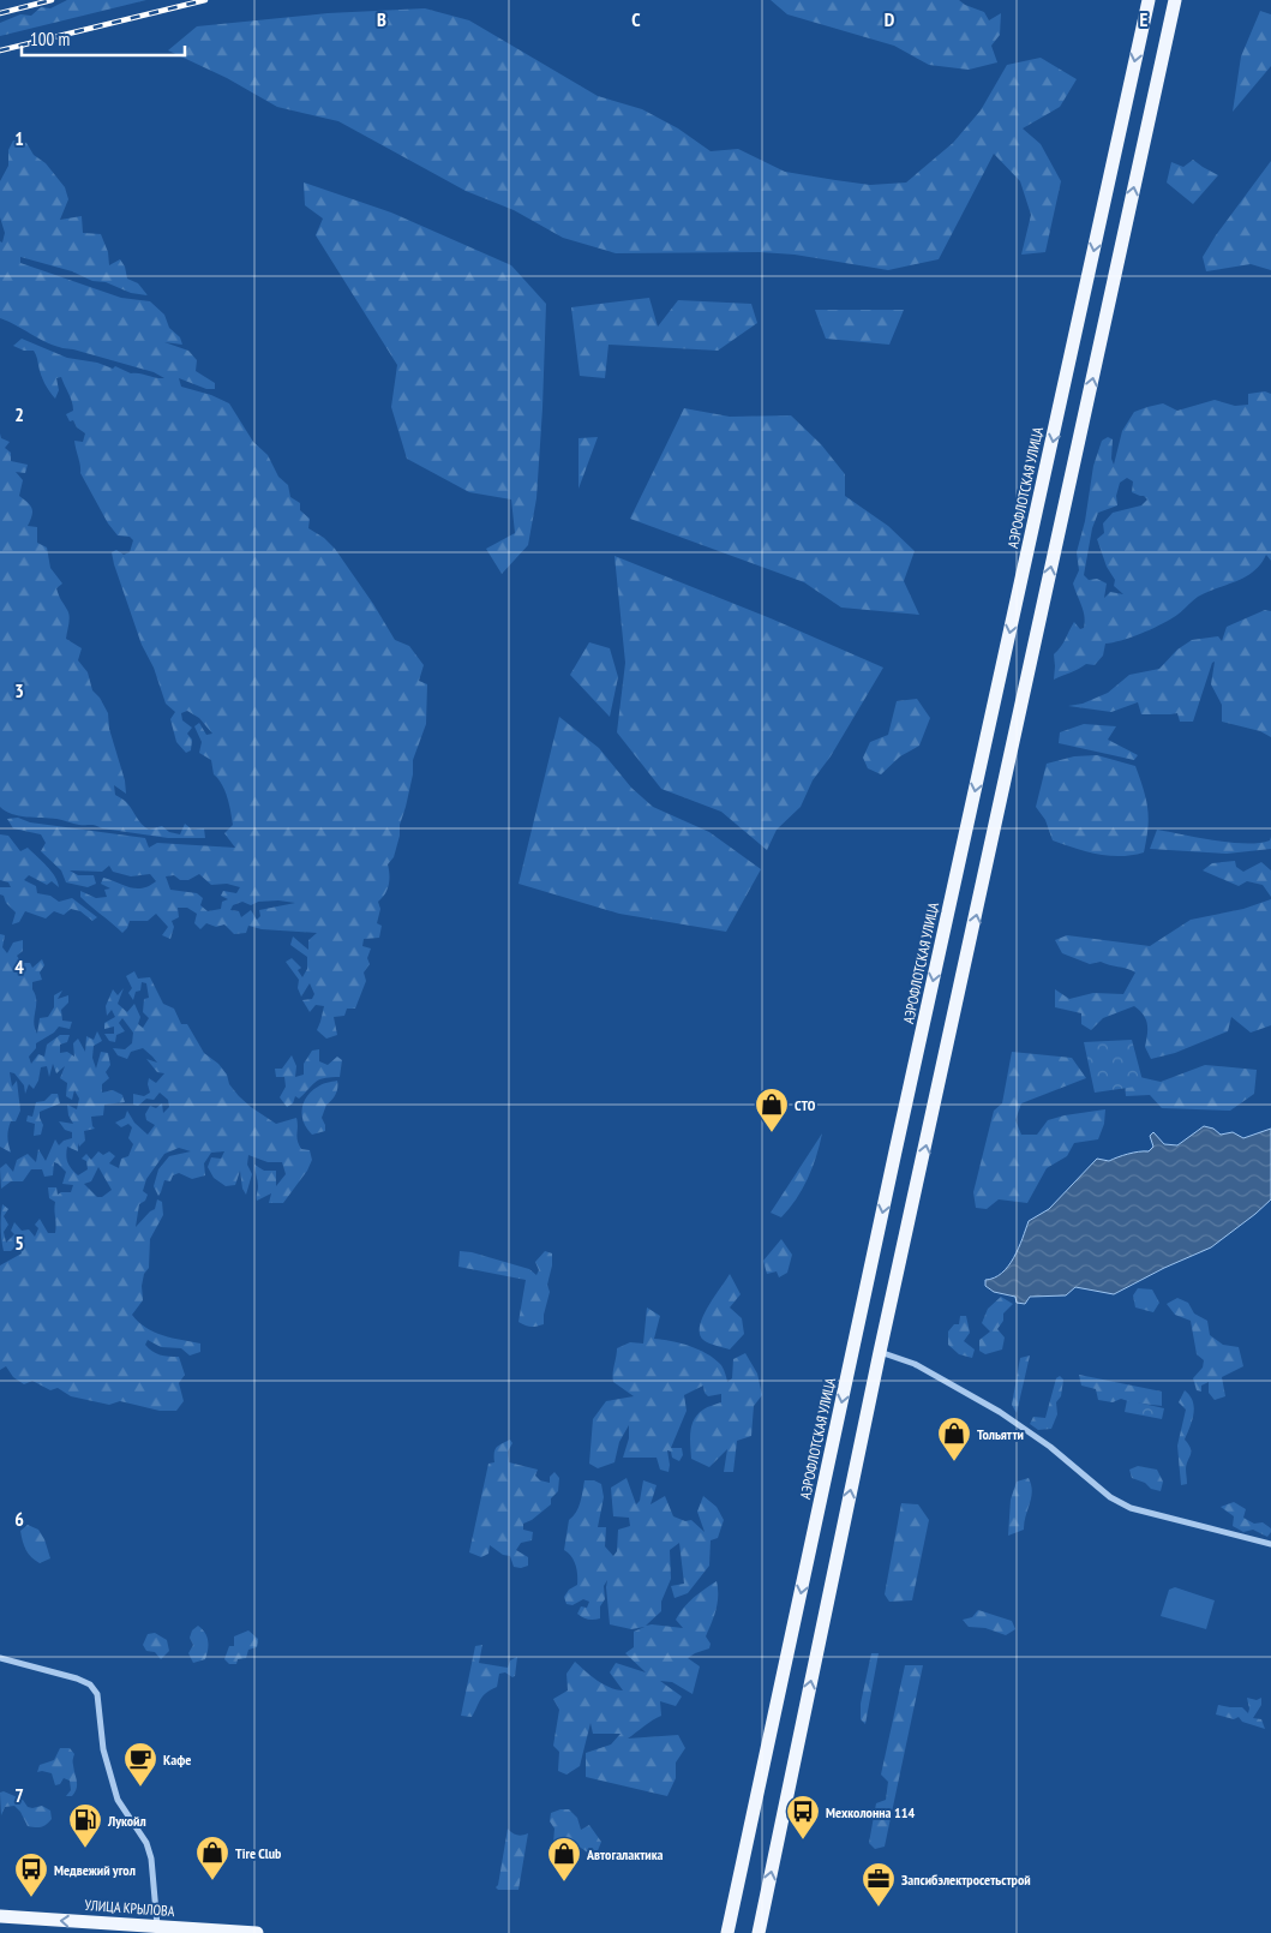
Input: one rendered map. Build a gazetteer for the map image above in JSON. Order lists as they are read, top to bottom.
{
  "streets": {
    "main road": ["АЭРОФЛОТСКАЯ УЛИЦА", "УЛИЦА КРЫЛОВА"]
  },
  "one_way": ["УЛИЦА КРЫЛОВА"],
  "places": {
    "shop": [
      "СТО",
      "Тольятти",
      "Tire Club",
      "Автогалактика"
    ],
    "cafe": ["Кафе"],
    "bus stop": ["Мехколонна 114", "Медвежий угол"],
    "fuel station": ["Лукойл"],
    "office": ["Запсибэлектросетьстрой"]
  },
  "scale_bar": "100 m",
  "grid": {
    "columns": [
      "B",
      "C",
      "D",
      "E"
    ],
    "rows": [
      "1",
      "2",
      "3",
      "4",
      "5",
      "6",
      "7"
    ]
  }
}
